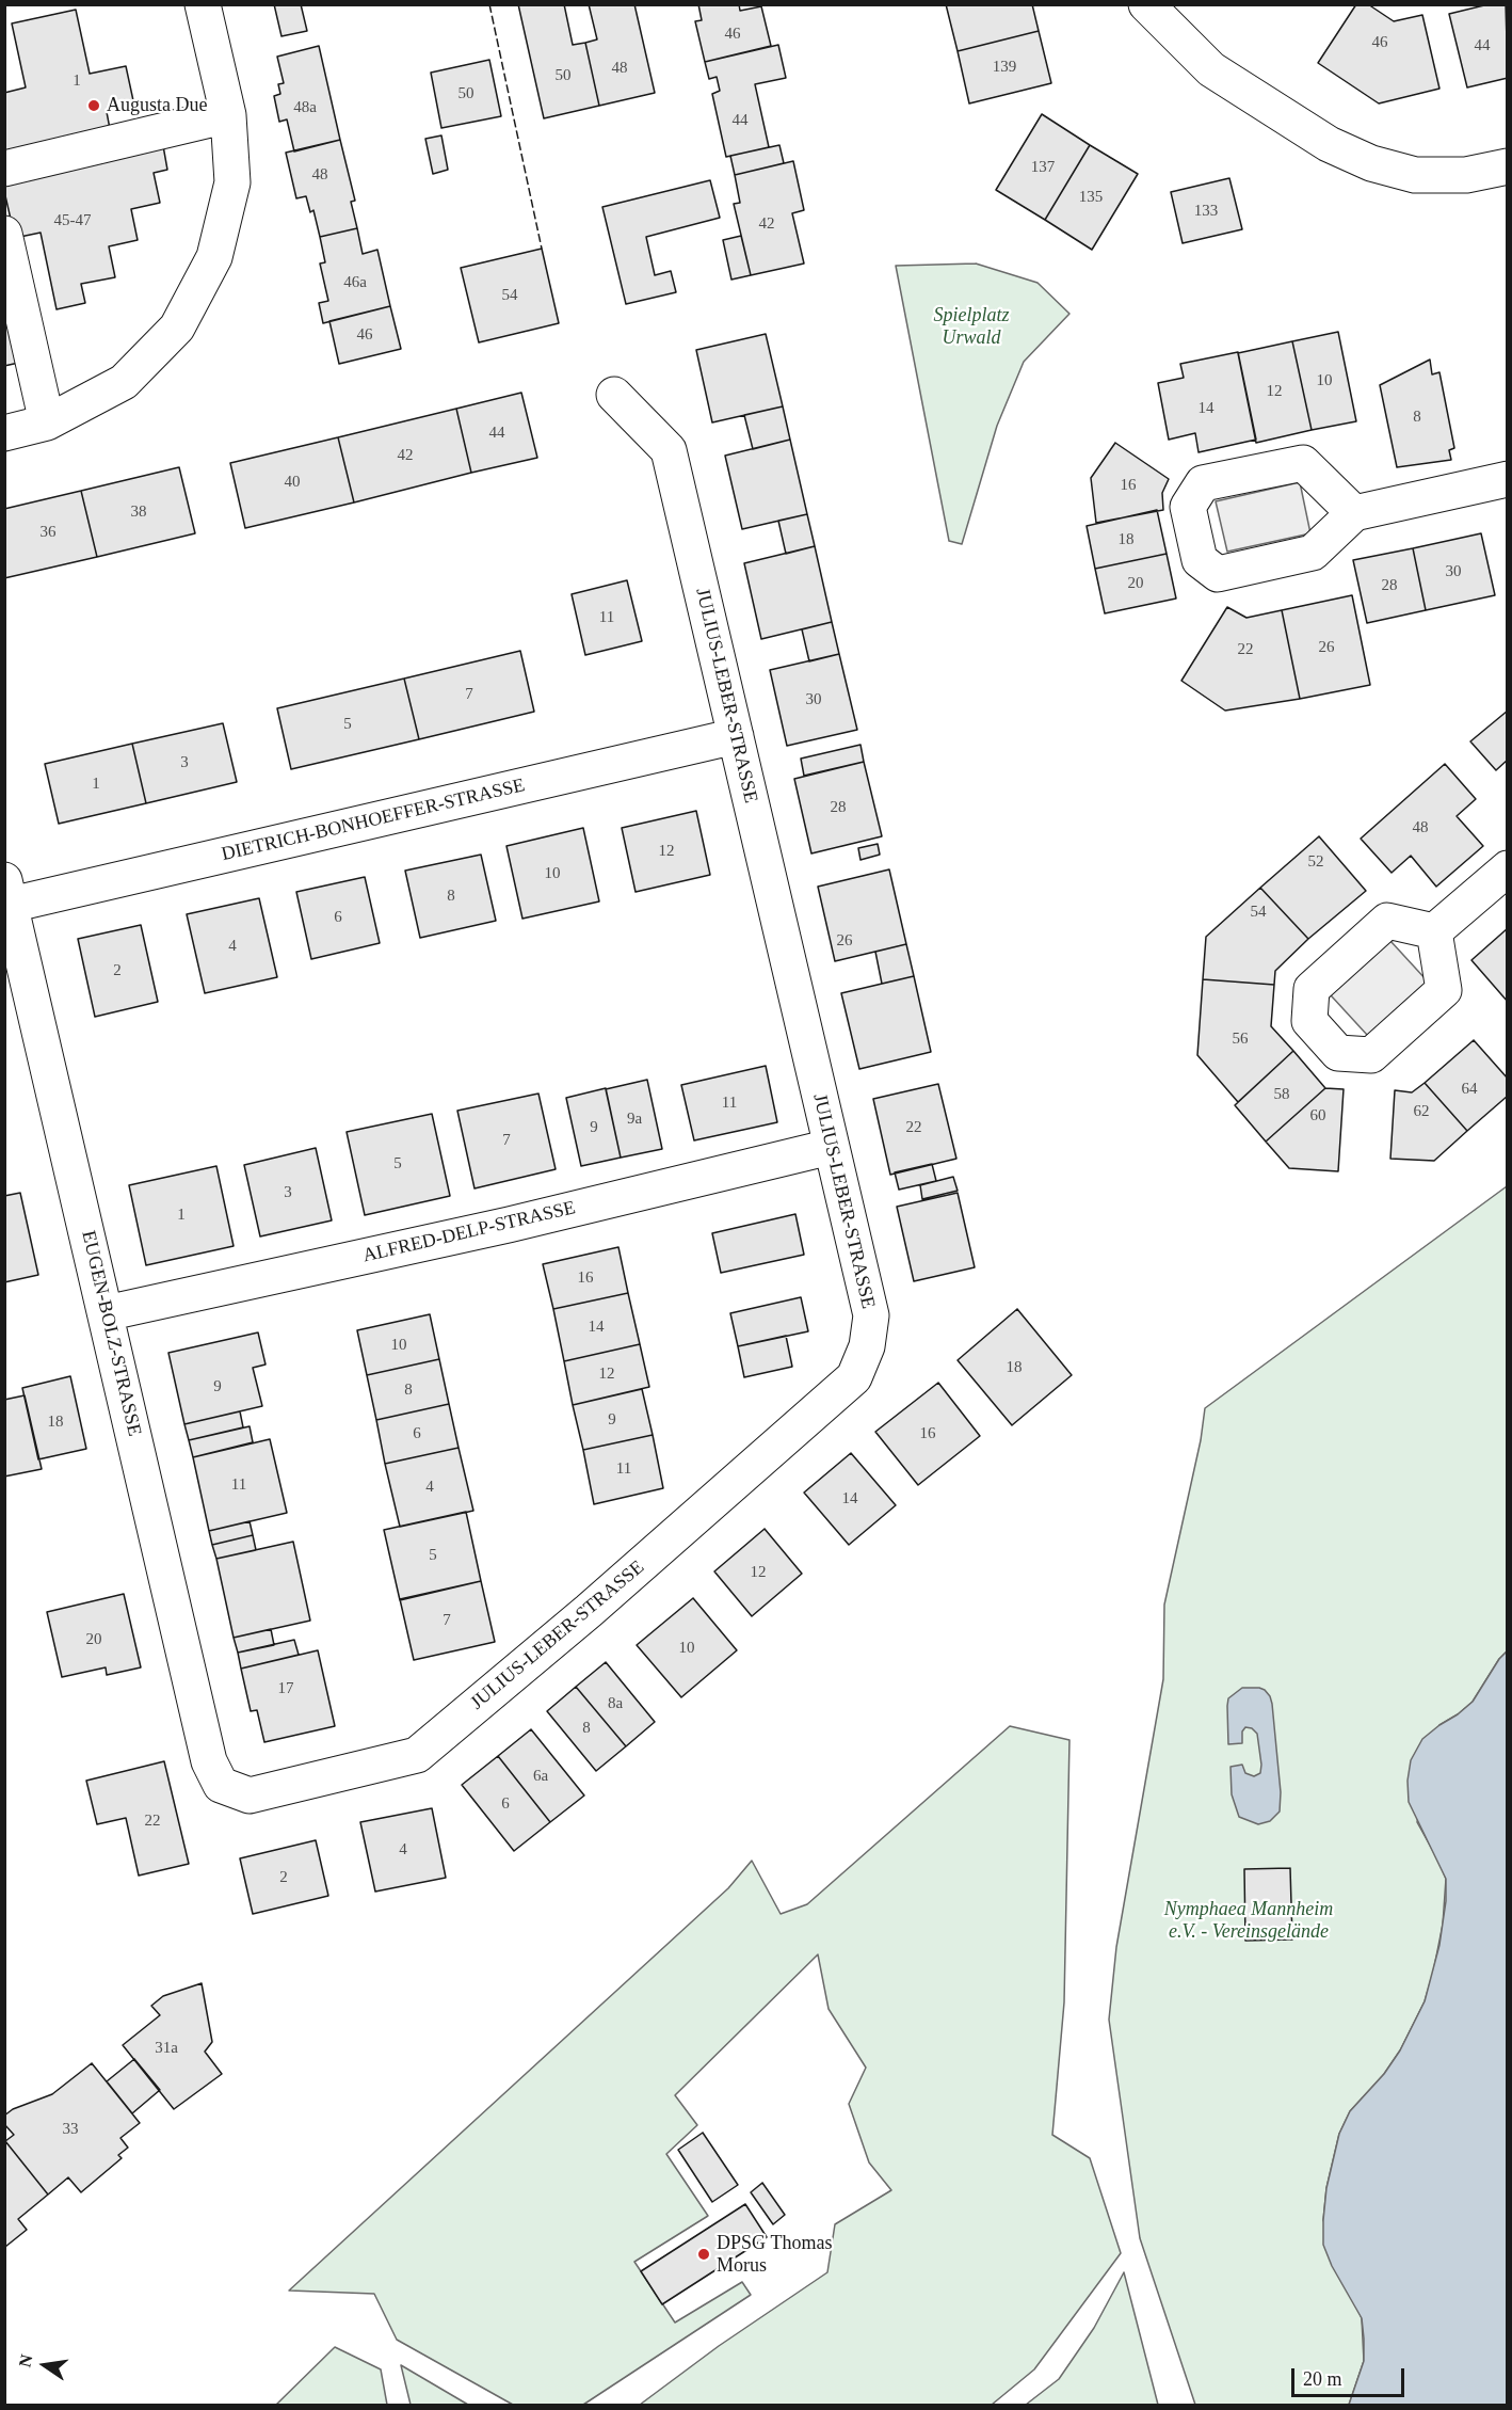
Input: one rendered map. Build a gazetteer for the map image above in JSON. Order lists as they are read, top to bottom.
{
  "streets": {
    "street": [
      "JULIUS-LEBER-STRASSE",
      "DIETRICH-BONHOEFFER-STRASSE",
      "ALFRED-DELP-STRASSE",
      "EUGEN-BOLZ-STRASSE"
    ]
  },
  "crossings": [
    ["JULIUS-LEBER-STRASSE", "DIETRICH-BONHOEFFER-STRASSE"],
    ["JULIUS-LEBER-STRASSE", "ALFRED-DELP-STRASSE"],
    ["JULIUS-LEBER-STRASSE", "EUGEN-BOLZ-STRASSE"],
    ["DIETRICH-BONHOEFFER-STRASSE", "EUGEN-BOLZ-STRASSE"],
    ["ALFRED-DELP-STRASSE", "EUGEN-BOLZ-STRASSE"]
  ],
  "parks": ["Spielplatz Urwald", "Nymphaea Mannheim e.V. - Vereinsgelände"],
  "places": ["Augusta Due", "DPSG Thomas Morus"],
  "house_numbers": [
    "46",
    "46",
    "44",
    "139",
    "48",
    "50",
    "1",
    "50",
    "48a",
    "44",
    "137",
    "48",
    "135",
    "133",
    "45-47",
    "42",
    "46a",
    "54",
    "46",
    "10",
    "12",
    "14",
    "8",
    "44",
    "42",
    "40",
    "16",
    "38",
    "36",
    "18",
    "30",
    "20",
    "28",
    "11",
    "26",
    "22",
    "7",
    "30",
    "5",
    "3",
    "1",
    "28",
    "48",
    "12",
    "52",
    "10",
    "8",
    "54",
    "6",
    "26",
    "4",
    "2",
    "56",
    "64",
    "58",
    "11",
    "62",
    "60",
    "9a",
    "9",
    "22",
    "7",
    "5",
    "3",
    "1",
    "16",
    "14",
    "10",
    "18",
    "12",
    "9",
    "8",
    "9",
    "18",
    "6",
    "16",
    "11",
    "11",
    "4",
    "14",
    "5",
    "12",
    "7",
    "20",
    "10",
    "17",
    "8a",
    "8",
    "6a",
    "6",
    "22",
    "4",
    "2",
    "31a",
    "33"
  ],
  "scale_bar": "20 m",
  "north": "left"
}
